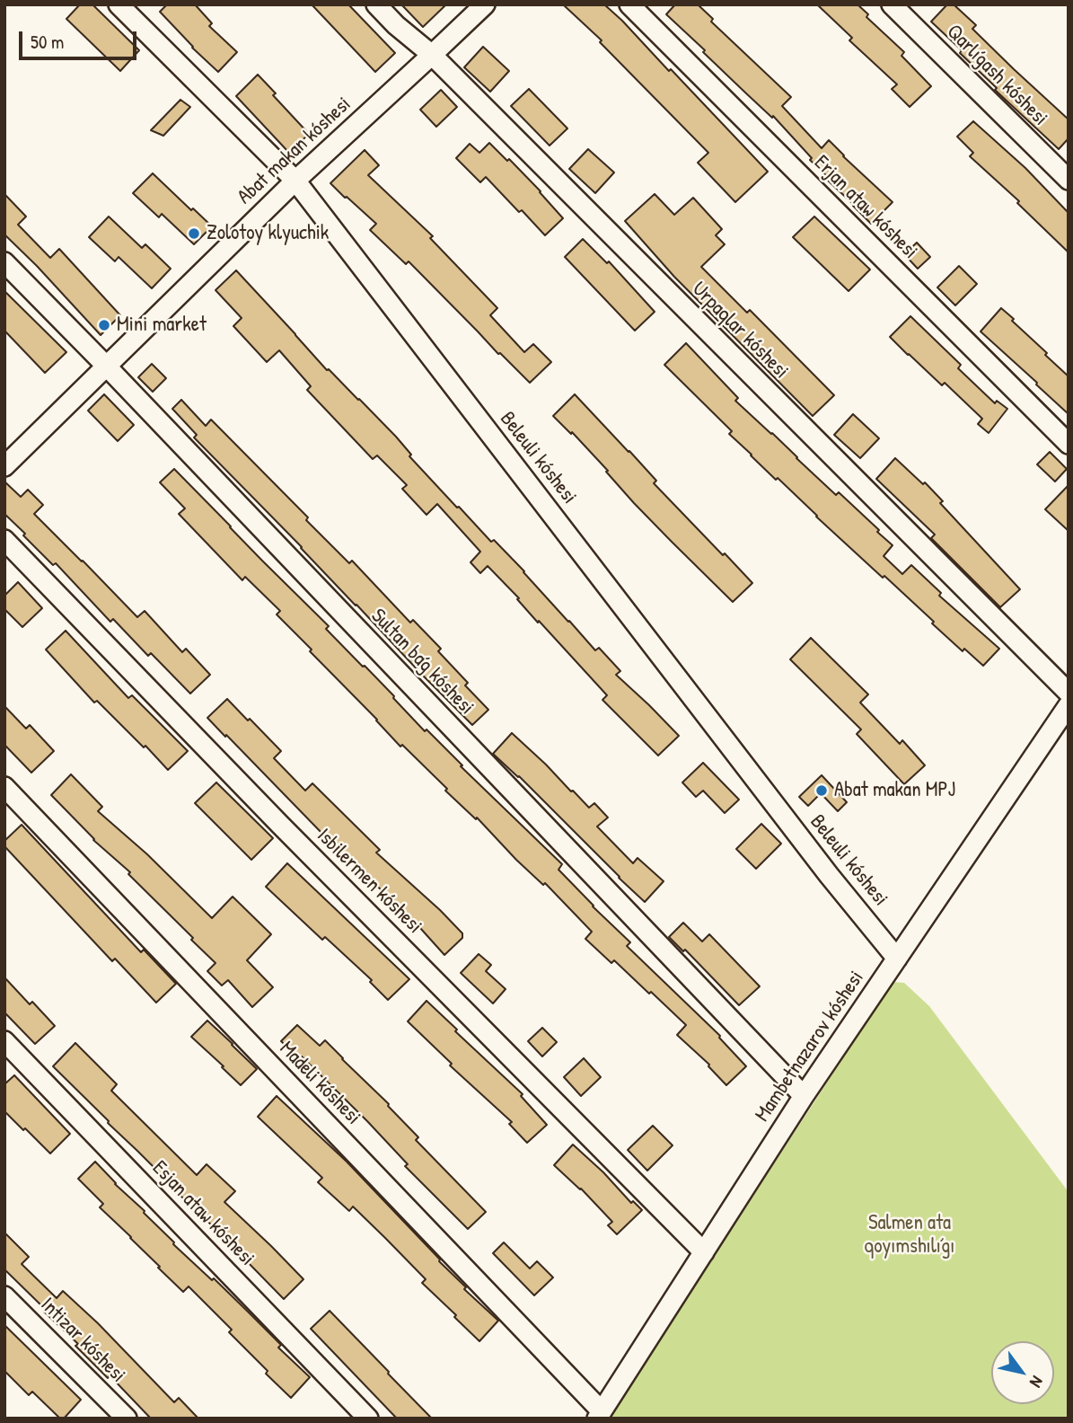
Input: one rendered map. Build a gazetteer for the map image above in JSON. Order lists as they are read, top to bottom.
{
  "streets": {
    "street": [
      "Qarlıǵash kóshesi",
      "Abat makan kóshesi",
      "Erjan ataw kóshesi",
      "Urpaqlar kóshesi",
      "Beleuli kóshesi",
      "Sultan baǵ kóshesi",
      "Isbilermen kóshesi",
      "Mambetnazarov kóshesi",
      "Madeli kóshesi",
      "Esjan ataw kóshesi",
      "Intizar kóshesi"
    ]
  },
  "crossings": [
    ["Abat makan kóshesi", "Urpaqlar kóshesi"],
    ["Abat makan kóshesi", "Beleuli kóshesi"],
    ["Abat makan kóshesi", "Sultan baǵ kóshesi"],
    ["Beleuli kóshesi", "Mambetnazarov kóshesi"],
    ["Sultan baǵ kóshesi", "Mambetnazarov kóshesi"],
    ["Isbilermen kóshesi", "Mambetnazarov kóshesi"],
    ["Mambetnazarov kóshesi", "Madeli kóshesi"]
  ],
  "parks": ["Salmen ata qoyımshılıǵı"],
  "places": ["Zolotoy klyuchik", "Mini market", "Abat makan MPJ"],
  "scale_bar": "50 m",
  "north": "bottom right"
}
